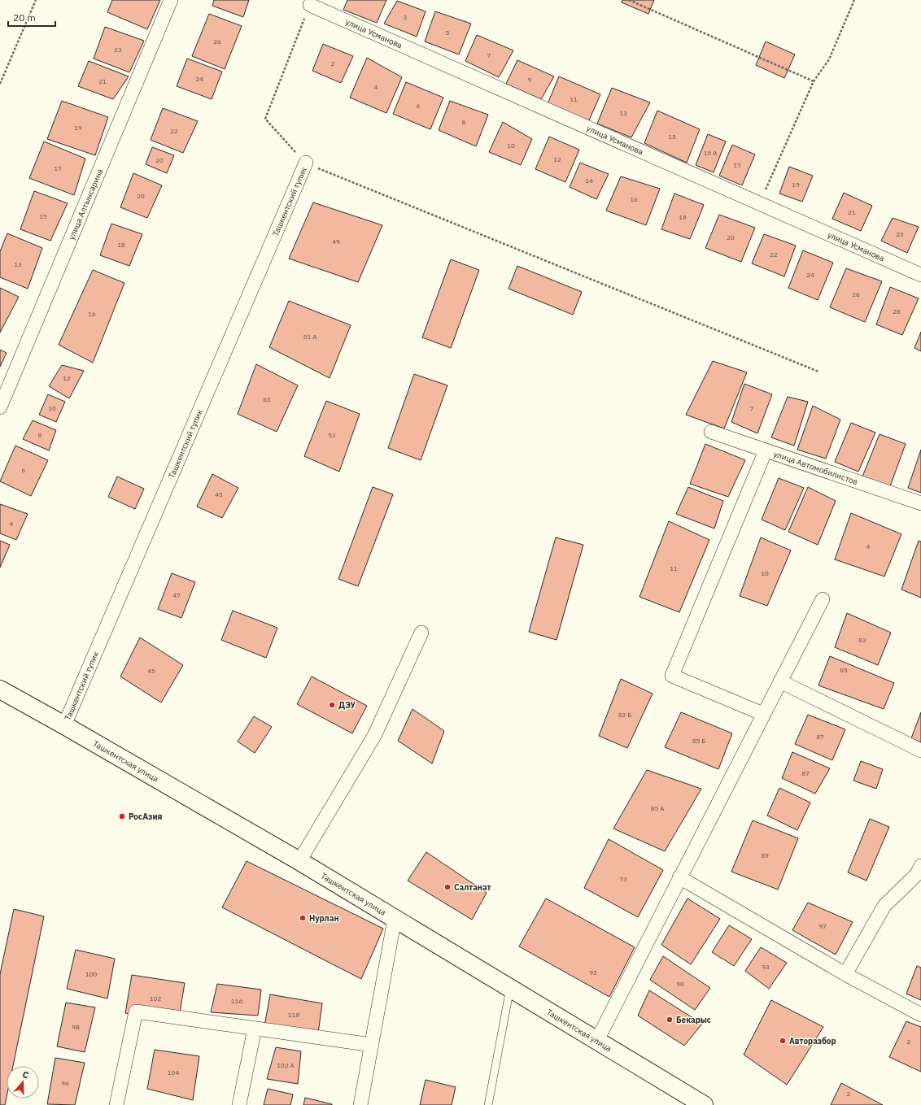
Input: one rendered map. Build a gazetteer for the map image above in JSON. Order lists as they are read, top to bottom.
{
  "streets": {
    "main road": ["Ташкентская улица"],
    "street": [
      "улица Усманова",
      "Ташкентский тупик",
      "улица Алтынсарина",
      "улица Автомобилистов"
    ]
  },
  "crossings": [
    ["Ташкентский тупик", "Ташкентская улица"]
  ],
  "places": [
    "ДЭУ",
    "РосАзия",
    "Салтанат",
    "Нурлан",
    "Бекарыс",
    "Авторазбор"
  ],
  "house_numbers": [
    "3",
    "5",
    "26",
    "23",
    "7",
    "2",
    "24",
    "9",
    "21",
    "4",
    "11",
    "6",
    "13",
    "8",
    "19",
    "22",
    "15",
    "10",
    "15 А",
    "12",
    "20",
    "17",
    "17",
    "14",
    "19",
    "20",
    "16",
    "21",
    "15",
    "18",
    "23",
    "20",
    "49",
    "18",
    "22",
    "13",
    "24",
    "26",
    "28",
    "16",
    "51 А",
    "12",
    "63",
    "10",
    "7",
    "8",
    "53",
    "6",
    "45",
    "4",
    "4",
    "11",
    "10",
    "47",
    "83",
    "85",
    "45",
    "83 Б",
    "87",
    "85 Б",
    "87",
    "85 А",
    "89",
    "73",
    "97",
    "93",
    "93",
    "100",
    "90",
    "102",
    "116",
    "118",
    "98",
    "2",
    "102 А",
    "104",
    "96",
    "2"
  ],
  "scale_bar": "20 m",
  "north": "top"
}
